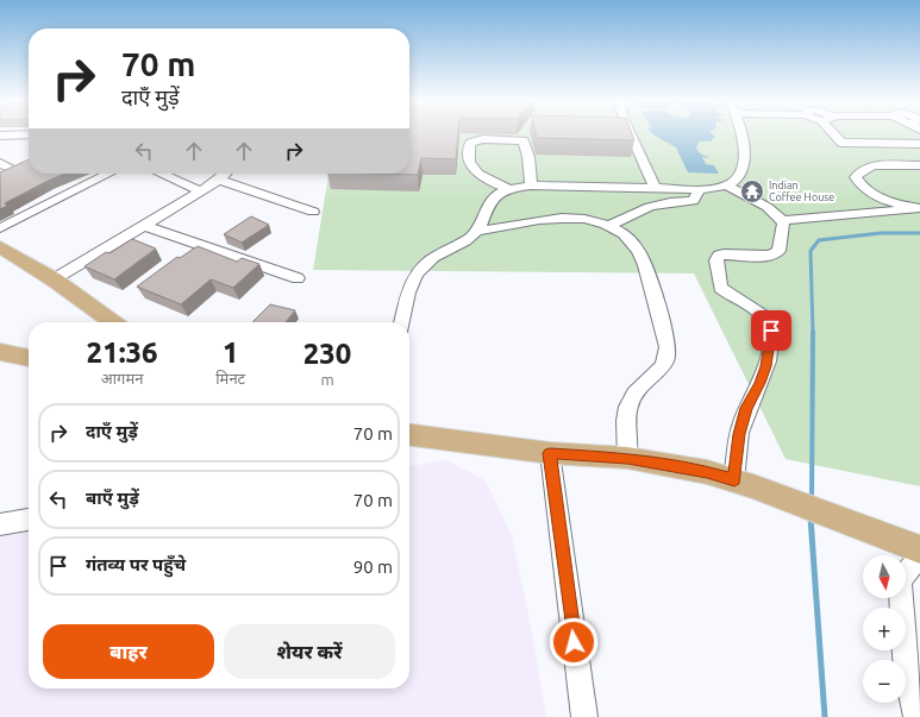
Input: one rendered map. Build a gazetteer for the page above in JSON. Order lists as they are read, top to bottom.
{
  "places": {
    "temple": ["Indian Coffee House"]
  },
  "north": "bottom",
  "page": {
    "turn": ["70 m", "दाएँ मुड़ें"],
    "eta": [
      "21:36",
      "आगमन",
      "1",
      "मिनट",
      "230",
      "m"
    ],
    "list": [
      {
        "name": "दाएँ मुड़ें",
        "value": "70 m"
      },
      {
        "name": "बाएँ मुड़ें",
        "value": "70 m"
      },
      {
        "name": "गंतव्य पर पहुँचे",
        "value": "90 m"
      }
    ],
    "map_buttons": ["+", "−"],
    "buttons": ["बाहर", "शेयर करें"]
  }
}
